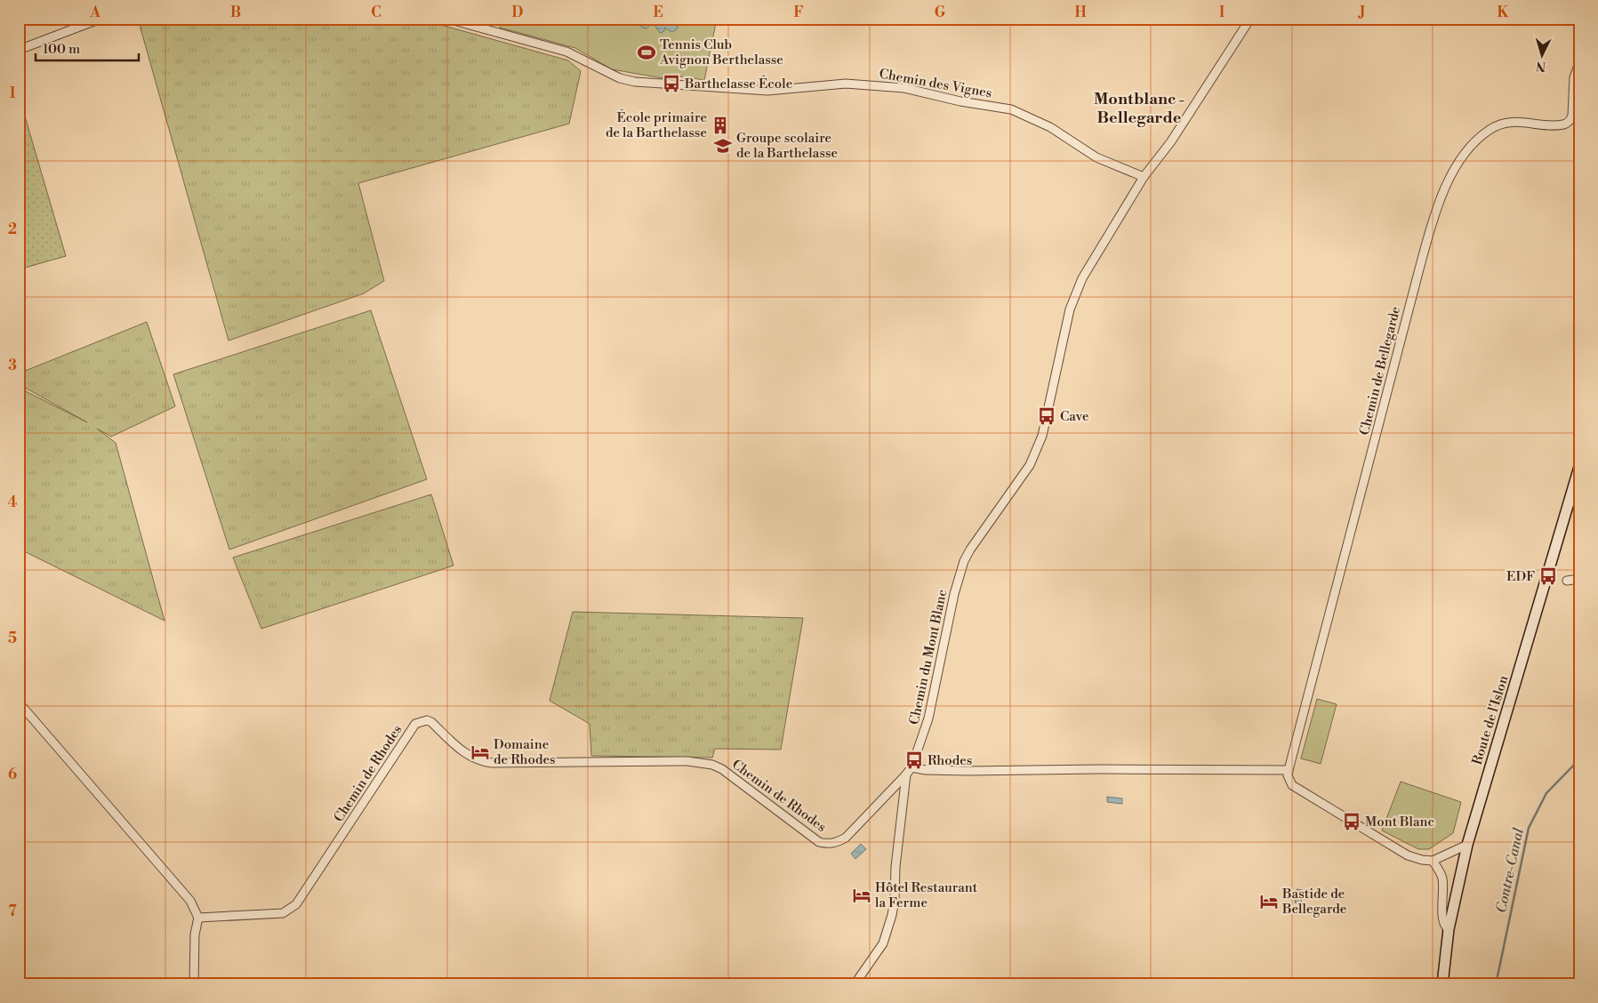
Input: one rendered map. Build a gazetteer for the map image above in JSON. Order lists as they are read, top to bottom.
{
  "streets": {
    "street": [
      "Chemin des Vignes",
      "Chemin de Bellegarde",
      "Chemin du Mont Blanc",
      "Route de l'Islon",
      "Chemin de Rhodes"
    ]
  },
  "crossings": [
    ["Chemin des Vignes", "Chemin du Mont Blanc"],
    ["Chemin du Mont Blanc", "Chemin de Rhodes"]
  ],
  "districts": ["Montblanc - Bellegarde"],
  "water": ["Contre-Canal"],
  "places": {
    "sports": ["Tennis Club Avignon Berthelasse"],
    "bus stop": [
      "Barthelasse École",
      "Cave",
      "EDF",
      "Rhodes",
      "Mont Blanc"
    ],
    "building": ["École primaire de la Barthelasse"],
    "school or university": ["Groupe scolaire de la Barthelasse"],
    "hotel": ["Domaine de Rhodes", "Hôtel Restaurant la Ferme", "Bastide de Bellegarde"]
  },
  "scale_bar": "100 m",
  "north": "bottom",
  "grid": {
    "columns": [
      "A",
      "B",
      "C",
      "D",
      "E",
      "F",
      "G",
      "H",
      "I",
      "J",
      "K"
    ],
    "rows": [
      "1",
      "2",
      "3",
      "4",
      "5",
      "6",
      "7"
    ]
  }
}
